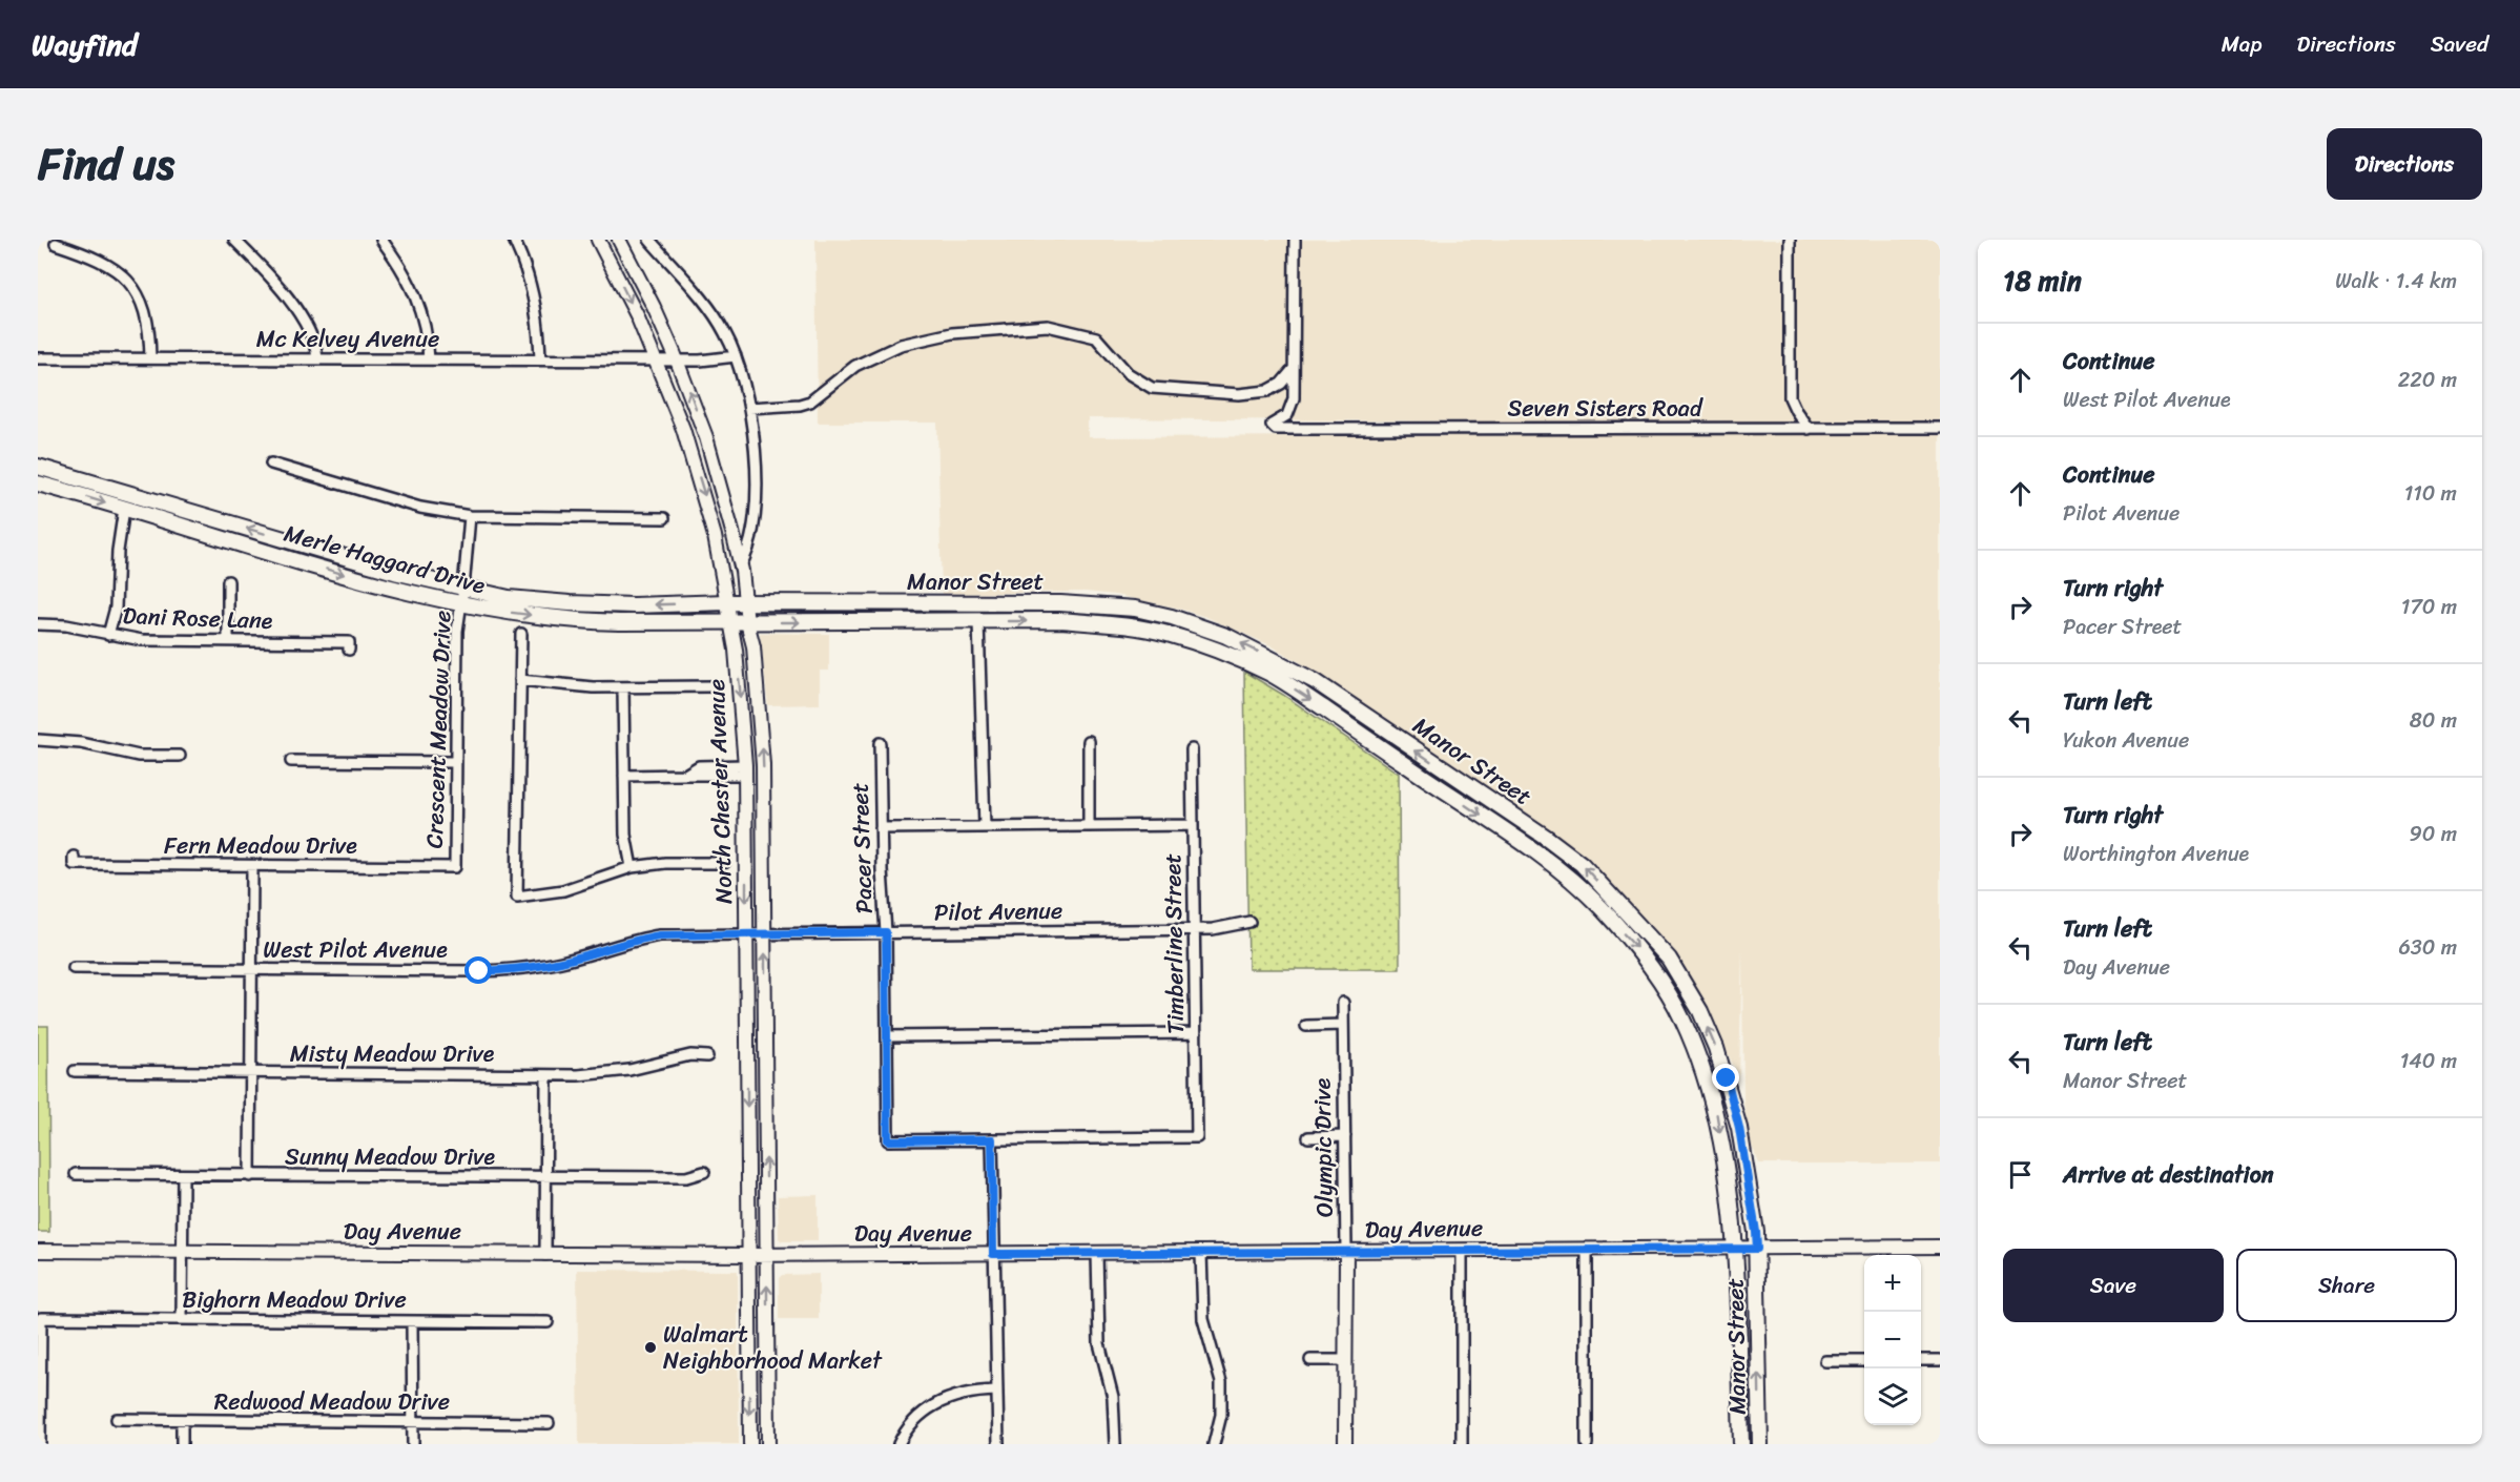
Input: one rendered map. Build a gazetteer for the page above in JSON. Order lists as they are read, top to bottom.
{
  "streets": {
    "main road": [
      "Merle Haggard Drive",
      "Manor Street",
      "North Chester Avenue",
      "Olympic Drive",
      "Day Avenue"
    ],
    "street": [
      "Mc Kelvey Avenue",
      "Seven Sisters Road",
      "Dani Rose Lane",
      "Crescent Meadow Drive",
      "Fern Meadow Drive",
      "Pacer Street",
      "Pilot Avenue",
      "Timberline Street",
      "West Pilot Avenue",
      "Misty Meadow Drive",
      "Sunny Meadow Drive",
      "Bighorn Meadow Drive",
      "Redwood Meadow Drive"
    ]
  },
  "crossings": [
    ["Mc Kelvey Avenue", "North Chester Avenue"],
    ["Merle Haggard Drive", "Manor Street"],
    ["Merle Haggard Drive", "Crescent Meadow Drive"],
    ["Merle Haggard Drive", "North Chester Avenue"],
    ["Manor Street", "North Chester Avenue"],
    ["Manor Street", "Day Avenue"],
    ["Crescent Meadow Drive", "Fern Meadow Drive"],
    ["North Chester Avenue", "Pilot Avenue"],
    ["North Chester Avenue", "West Pilot Avenue"],
    ["North Chester Avenue", "Day Avenue"],
    ["Pacer Street", "Pilot Avenue"],
    ["Pacer Street", "Timberline Street"],
    ["Pilot Avenue", "Timberline Street"],
    ["Pilot Avenue", "West Pilot Avenue"],
    ["Olympic Drive", "Day Avenue"]
  ],
  "places": ["Walmart Neighborhood Market"],
  "page": {
    "header": "Wayfind",
    "nav": ["Map", "Directions", "Saved"],
    "title": "Find us",
    "buttons": [
      "Directions",
      ["Save", "Share"]
    ],
    "heading": ["18 min", "Walk · 1.4 km"],
    "list": [
      ["Continue", "West Pilot Avenue", "220 m"],
      ["Continue", "Pilot Avenue", "110 m"],
      ["Turn right", "Pacer Street", "170 m"],
      ["Turn left", "Yukon Avenue", "80 m"],
      ["Turn right", "Worthington Avenue", "90 m"],
      ["Turn left", "Day Avenue", "630 m"],
      ["Turn left", "Manor Street", "140 m"],
      "Arrive at destination"
    ],
    "map_buttons": ["+", "−"]
  }
}
